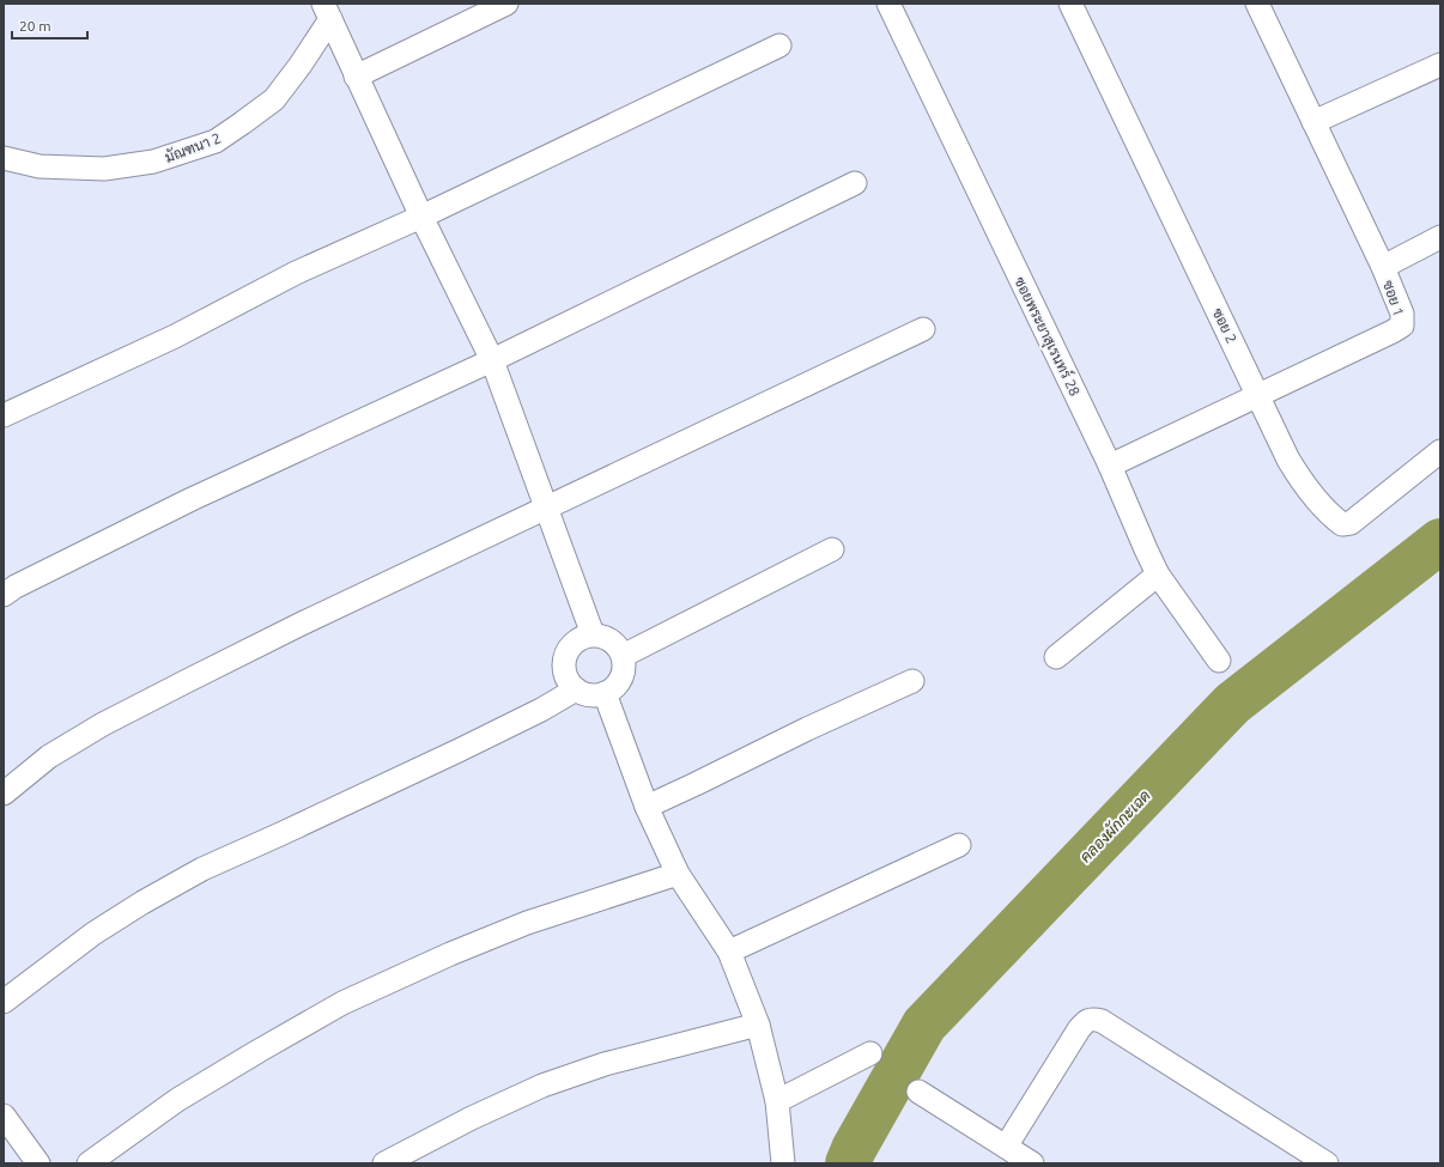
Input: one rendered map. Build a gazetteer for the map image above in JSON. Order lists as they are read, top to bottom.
{
  "streets": {
    "street": [
      "มัณฑนา 2",
      "ซอย 1",
      "ซอย 2",
      "ซอยพระยาสุเรนทร์ 28"
    ]
  },
  "crossings": [
    ["ซอย 1", "ซอย 2"],
    ["ซอย 1", "ซอยพระยาสุเรนทร์ 28"]
  ],
  "water": ["คลองผักกะเฉด"],
  "scale_bar": "20 m"
}
